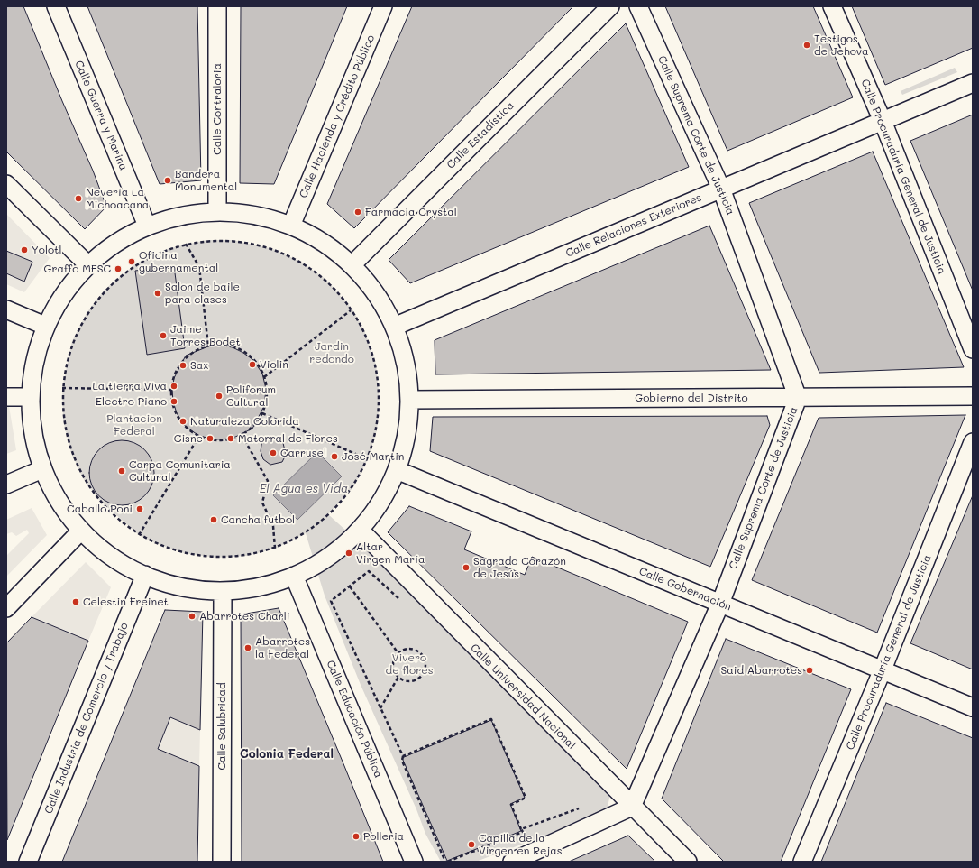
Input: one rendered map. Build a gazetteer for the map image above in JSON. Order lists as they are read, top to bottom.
{
  "streets": {
    "street": [
      "Calle Contraloria",
      "Calle Guerra y Marina",
      "Calle Hacienda y Crédito Público",
      "Calle Estadística",
      "Calle Suprema Corte de Justicia",
      "Calle Procuraduría General de Justicia",
      "Calle Relaciones Exteriores",
      "Gobierno del Distrito",
      "Calle Gobernación",
      "Calle Universidad Nacional",
      "Calle Industria de Comercio y Trabajo",
      "Calle Educación Pública",
      "Calle Salubridad"
    ]
  },
  "crossings": [
    ["Calle Suprema Corte de Justicia", "Calle Relaciones Exteriores"],
    ["Calle Suprema Corte de Justicia", "Gobierno del Distrito"],
    ["Calle Suprema Corte de Justicia", "Calle Gobernación"],
    ["Calle Suprema Corte de Justicia", "Calle Universidad Nacional"],
    ["Calle Procuraduría General de Justicia", "Calle Relaciones Exteriores"],
    ["Calle Procuraduría General de Justicia", "Calle Gobernación"]
  ],
  "districts": ["Colonia Federal"],
  "water": ["El Agua es Vida"],
  "parks": ["Jardin redondo", "Plantacion Federal", "Vivero de flores"],
  "places": [
    "Testigos de Jehova",
    "Bandera Monumental",
    "Neveria La Michoacana",
    "Farmacia Crystal",
    "Yolotl",
    "Oficina gubernamental",
    "Graffo MESC",
    "Salon de baile para clases",
    "Jaime Torres Bodet",
    "Violin",
    "Sax",
    "La tierra Viva",
    "Poliforum Cultural",
    "Electro Piano",
    "Naturaleza Colorida",
    "Cisne",
    "Matorral de Flores",
    "Carrusel",
    "José Martin",
    "Carpa Comunitaria Cultural",
    "Caballo Poni",
    "Cancha futbol",
    "Altar Virgen María",
    "Sagrado Corazón de Jesús",
    "Celestin Freinet",
    "Abarrotes Charli",
    "Abarrotes la Federal",
    "Said Abarrotes",
    "Polleria",
    "Capilla de la Virgen en Rejas"
  ]
}
